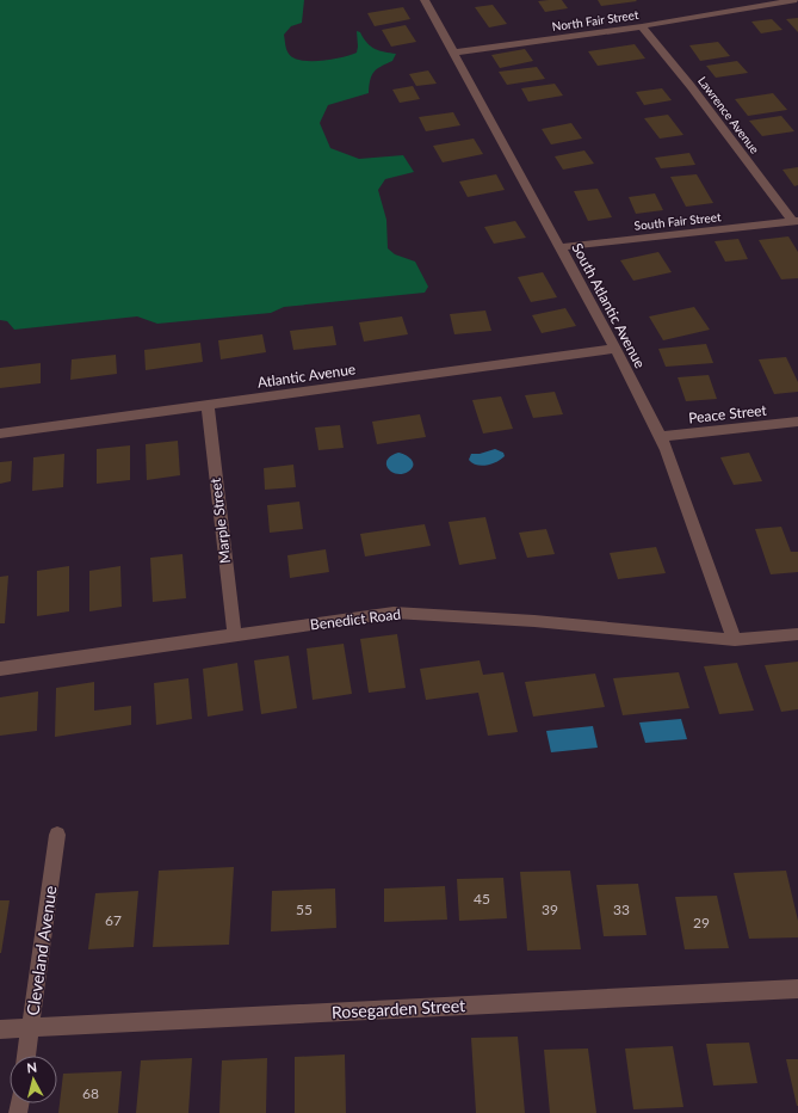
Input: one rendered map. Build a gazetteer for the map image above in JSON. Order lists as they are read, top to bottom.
{
  "streets": {
    "street": [
      "North Fair Street",
      "Lawrence Avenue",
      "South Fair Street",
      "South Atlantic Avenue",
      "Atlantic Avenue",
      "Peace Street",
      "Marple Street",
      "Benedict Road",
      "Cleveland Avenue",
      "Rosegarden Street"
    ]
  },
  "crossings": [
    ["North Fair Street", "Lawrence Avenue"],
    ["North Fair Street", "South Atlantic Avenue"],
    ["Lawrence Avenue", "South Fair Street"],
    ["South Fair Street", "South Atlantic Avenue"],
    ["South Atlantic Avenue", "Atlantic Avenue"],
    ["South Atlantic Avenue", "Peace Street"],
    ["South Atlantic Avenue", "Benedict Road"],
    ["Atlantic Avenue", "Marple Street"],
    ["Marple Street", "Benedict Road"],
    ["Cleveland Avenue", "Rosegarden Street"]
  ],
  "house_numbers": [
    "45",
    "55",
    "39",
    "33",
    "67",
    "29",
    "68"
  ],
  "north": "top"
}
